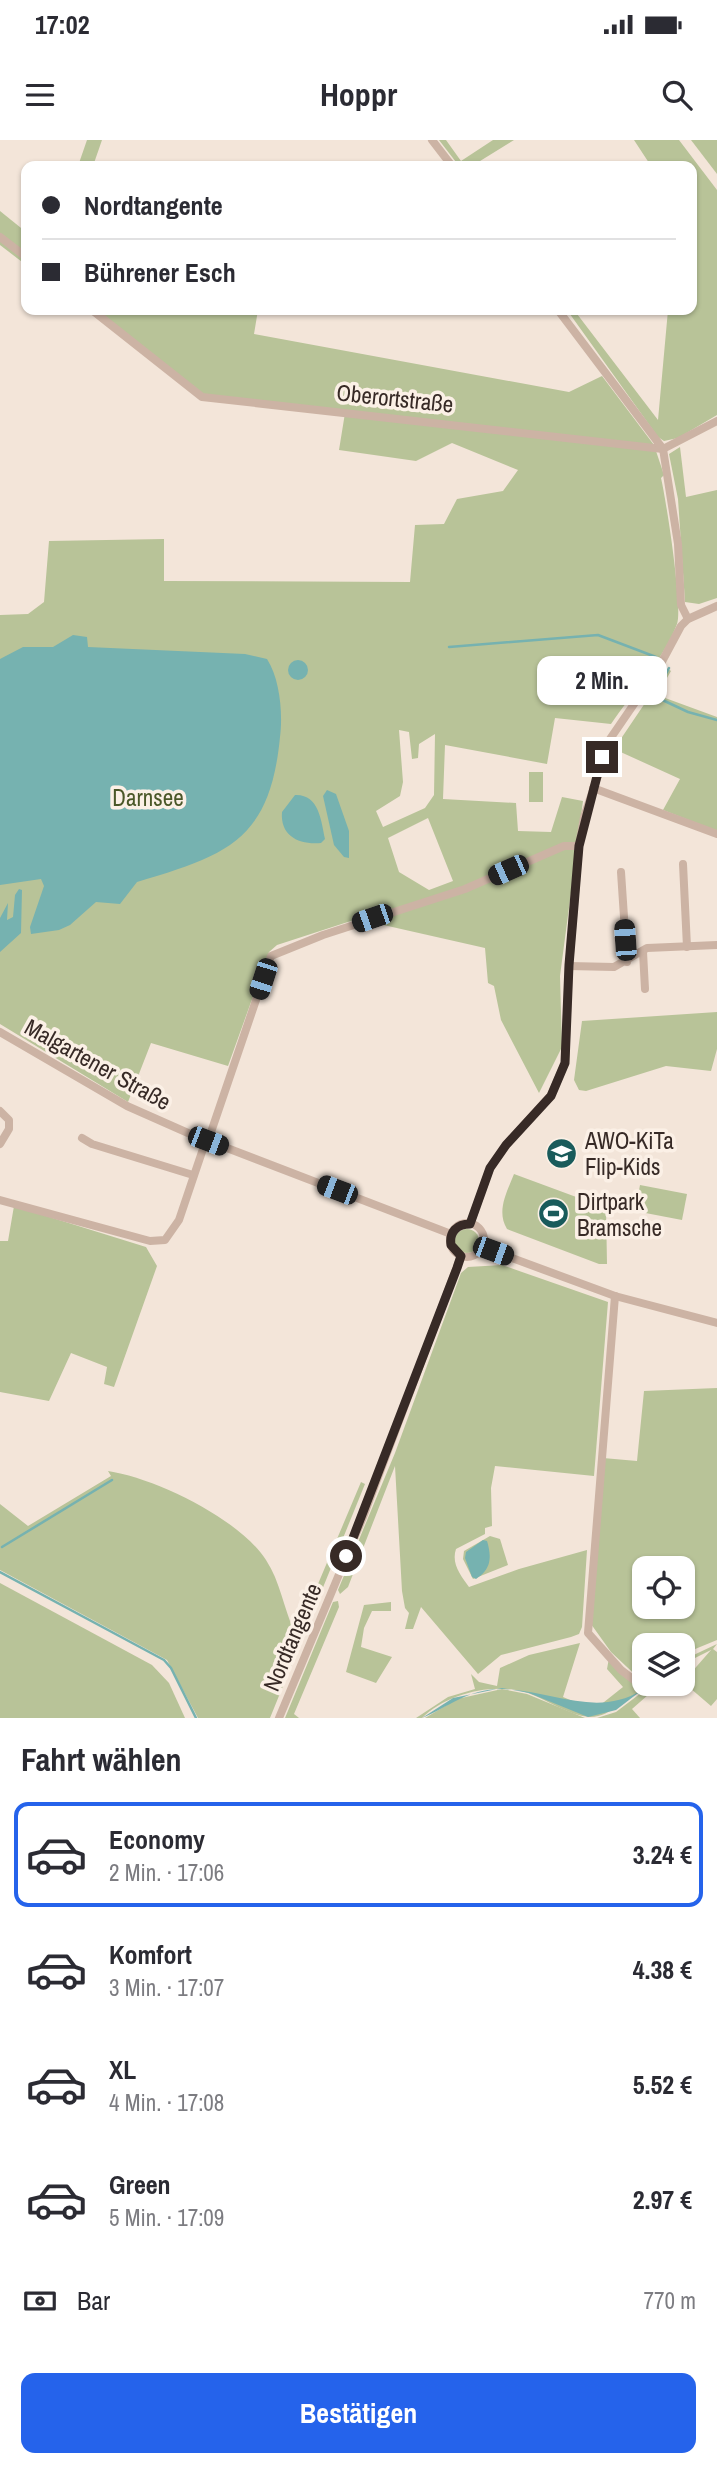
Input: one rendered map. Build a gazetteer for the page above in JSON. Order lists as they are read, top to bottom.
{
  "streets": {
    "street": ["Oberortstraße", "Malgartener Straße", "Nordtangente"]
  },
  "crossings": [
    ["Malgartener Straße", "Nordtangente"]
  ],
  "parks": ["Darnsee"],
  "places": {
    "school or university": ["AWO-KiTa Flip-Kids"],
    "sports": ["Dirtpark Bramsche"]
  },
  "page": {
    "status": "17:02",
    "header": "Hoppr",
    "banner": ["Nordtangente", "Bührener Esch"],
    "bubble": "2 Min.",
    "heading": "Fahrt wählen",
    "list": [
      {
        "name": "Economy",
        "note": "2 Min. · 17:06",
        "value": "3.24 €"
      },
      {
        "name": "Komfort",
        "note": "3 Min. · 17:07",
        "value": "4.38 €"
      },
      {
        "name": "XL",
        "note": "4 Min. · 17:08",
        "value": "5.52 €"
      },
      {
        "name": "Green",
        "note": "5 Min. · 17:09",
        "value": "2.97 €"
      }
    ],
    "pay": ["Bar", "770 m"],
    "buttons": "Bestätigen"
  }
}
